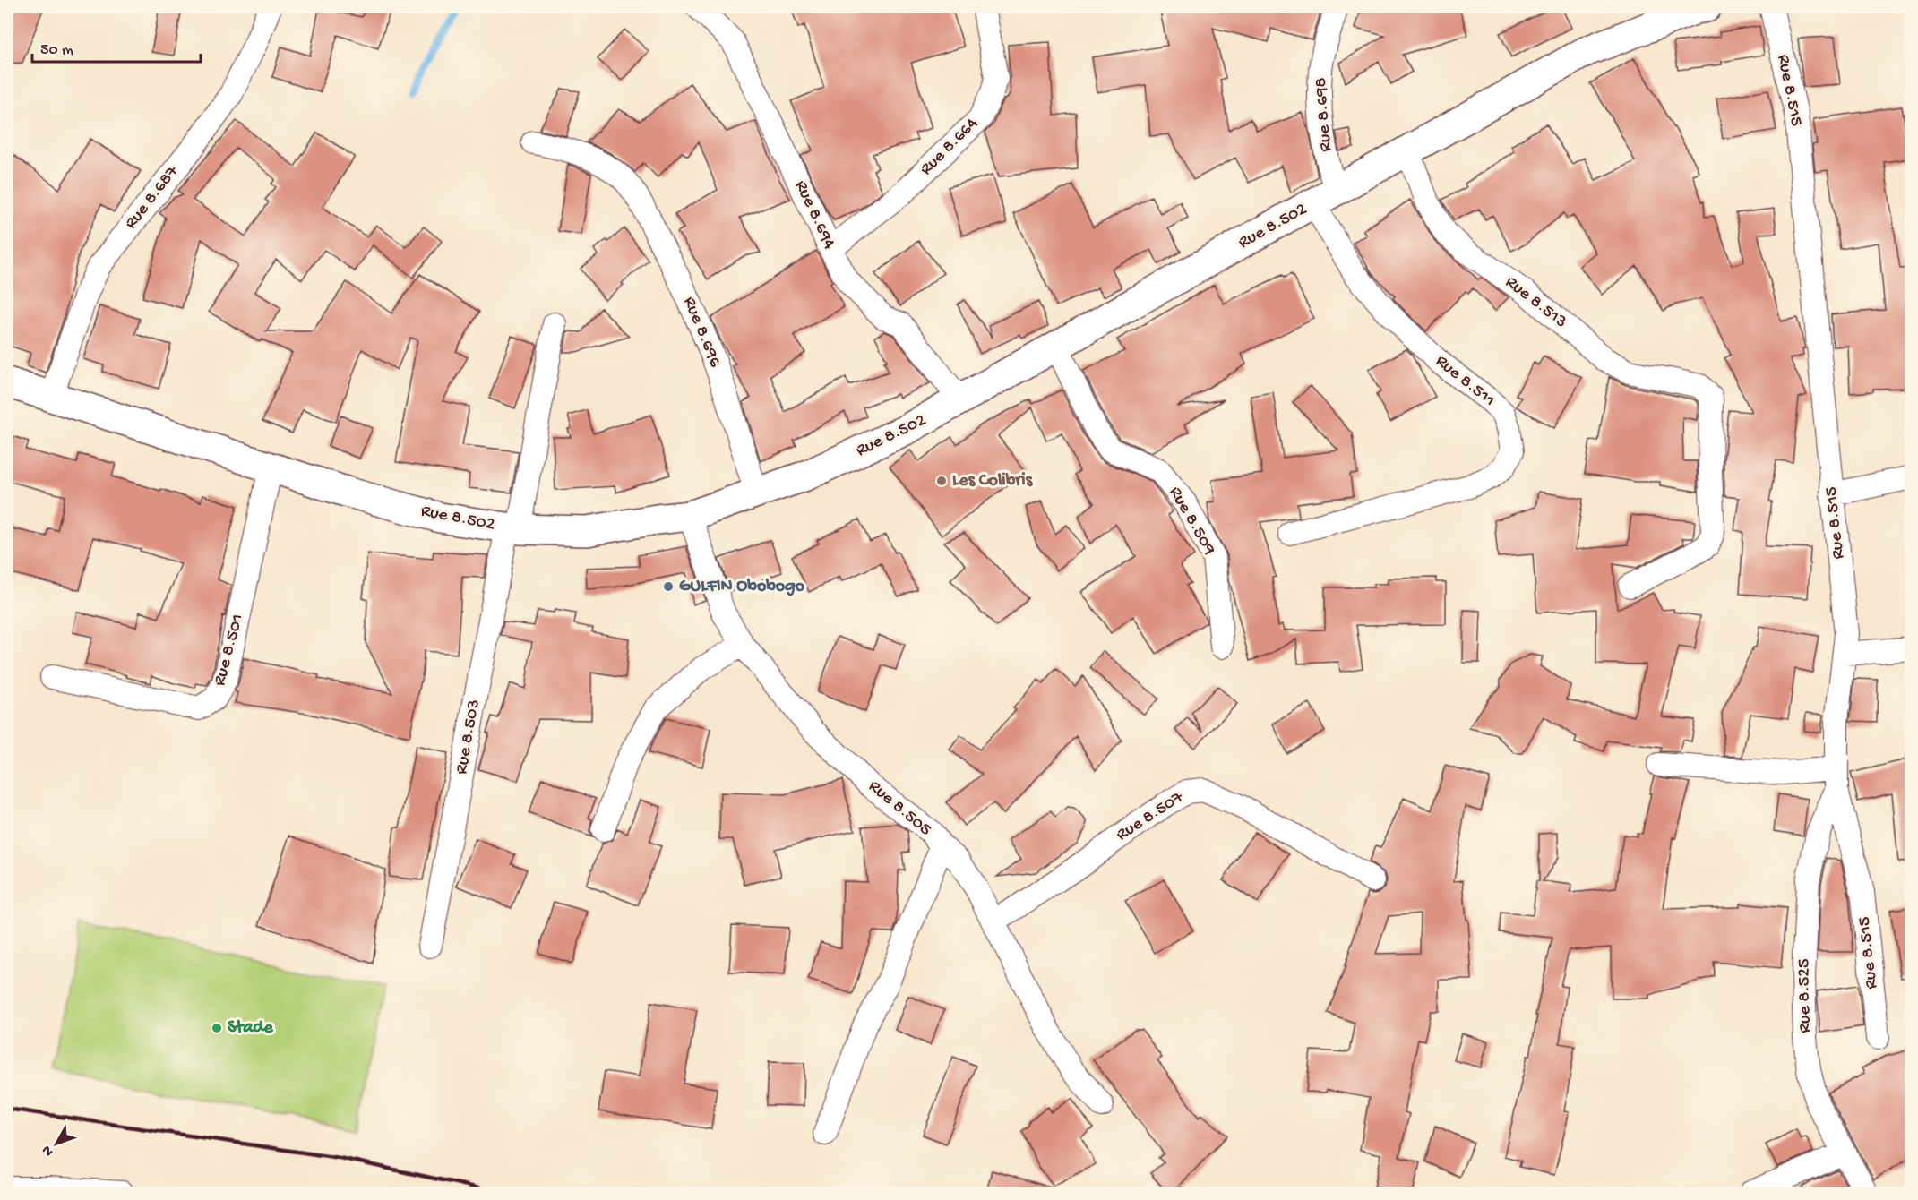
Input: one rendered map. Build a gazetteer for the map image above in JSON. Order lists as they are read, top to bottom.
{
  "streets": {
    "main road": ["Rue 8.502"],
    "street": [
      "Rue 8.515",
      "Rue 8.698",
      "Rue 8.664",
      "Rue 8.687",
      "Rue 8.694",
      "Rue 8.513",
      "Rue 8.696",
      "Rue 8.511",
      "Rue 8.509",
      "Rue 8.501",
      "Rue 8.503",
      "Rue 8.505",
      "Rue 8.507",
      "Rue 8.525"
    ]
  },
  "crossings": [
    ["Rue 8.515", "Rue 8.525"],
    ["Rue 8.698", "Rue 8.502"],
    ["Rue 8.698", "Rue 8.511"],
    ["Rue 8.664", "Rue 8.694"],
    ["Rue 8.687", "Rue 8.502"],
    ["Rue 8.694", "Rue 8.502"],
    ["Rue 8.502", "Rue 8.513"],
    ["Rue 8.502", "Rue 8.696"],
    ["Rue 8.502", "Rue 8.511"],
    ["Rue 8.502", "Rue 8.509"],
    ["Rue 8.502", "Rue 8.501"],
    ["Rue 8.502", "Rue 8.503"],
    ["Rue 8.502", "Rue 8.505"]
  ],
  "places": ["Les Colibris", "GULFIN Obobogo", "Stade"],
  "scale_bar": "50 m",
  "north": "bottom left"
}
